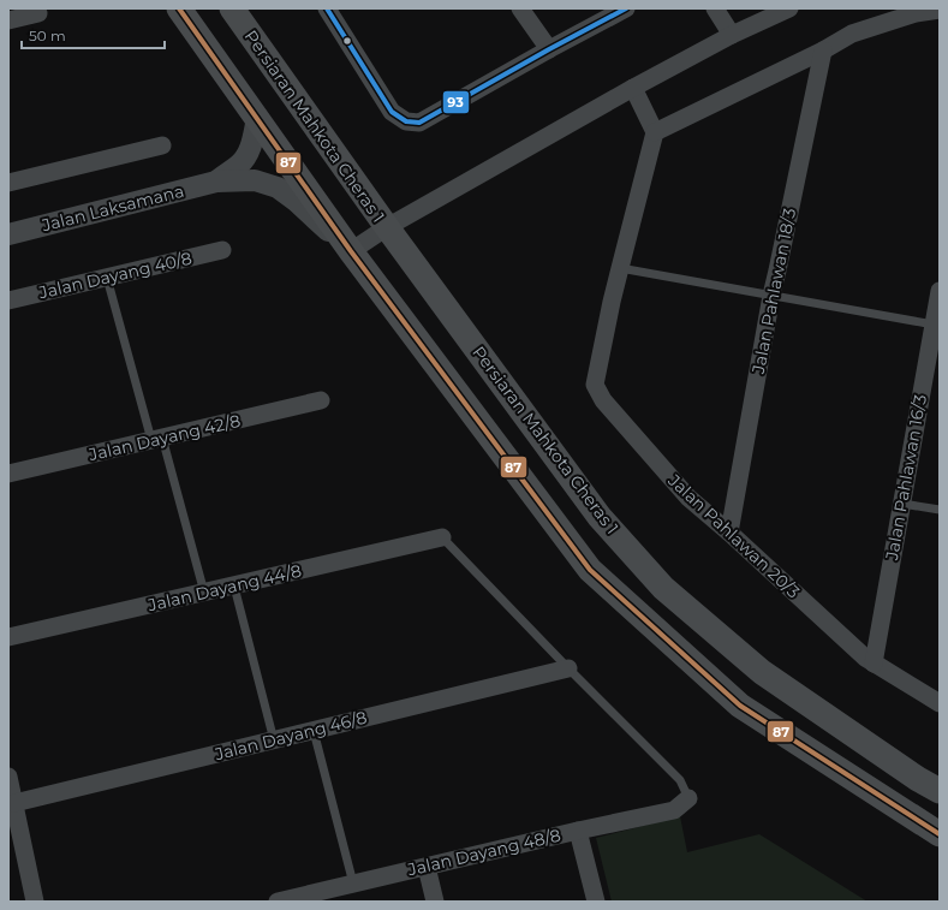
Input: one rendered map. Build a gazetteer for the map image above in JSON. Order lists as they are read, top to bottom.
{
  "streets": {
    "main road": ["Persiaran Mahkota Cheras 1"],
    "street": [
      "Jalan Laksamana",
      "Jalan Dayang 40/8",
      "Jalan Pahlawan 18/3",
      "Jalan Dayang 42/8",
      "Jalan Pahlawan 16/3",
      "Jalan Pahlawan 20/3",
      "Jalan Dayang 44/8",
      "Jalan Dayang 46/8",
      "Jalan Dayang 48/8"
    ]
  },
  "crossings": [
    ["Jalan Pahlawan 18/3", "Jalan Pahlawan 20/3"],
    ["Jalan Pahlawan 16/3", "Jalan Pahlawan 20/3"]
  ],
  "lines": ["transit line 87", "transit line 93"],
  "scale_bar": "50 m"
}
